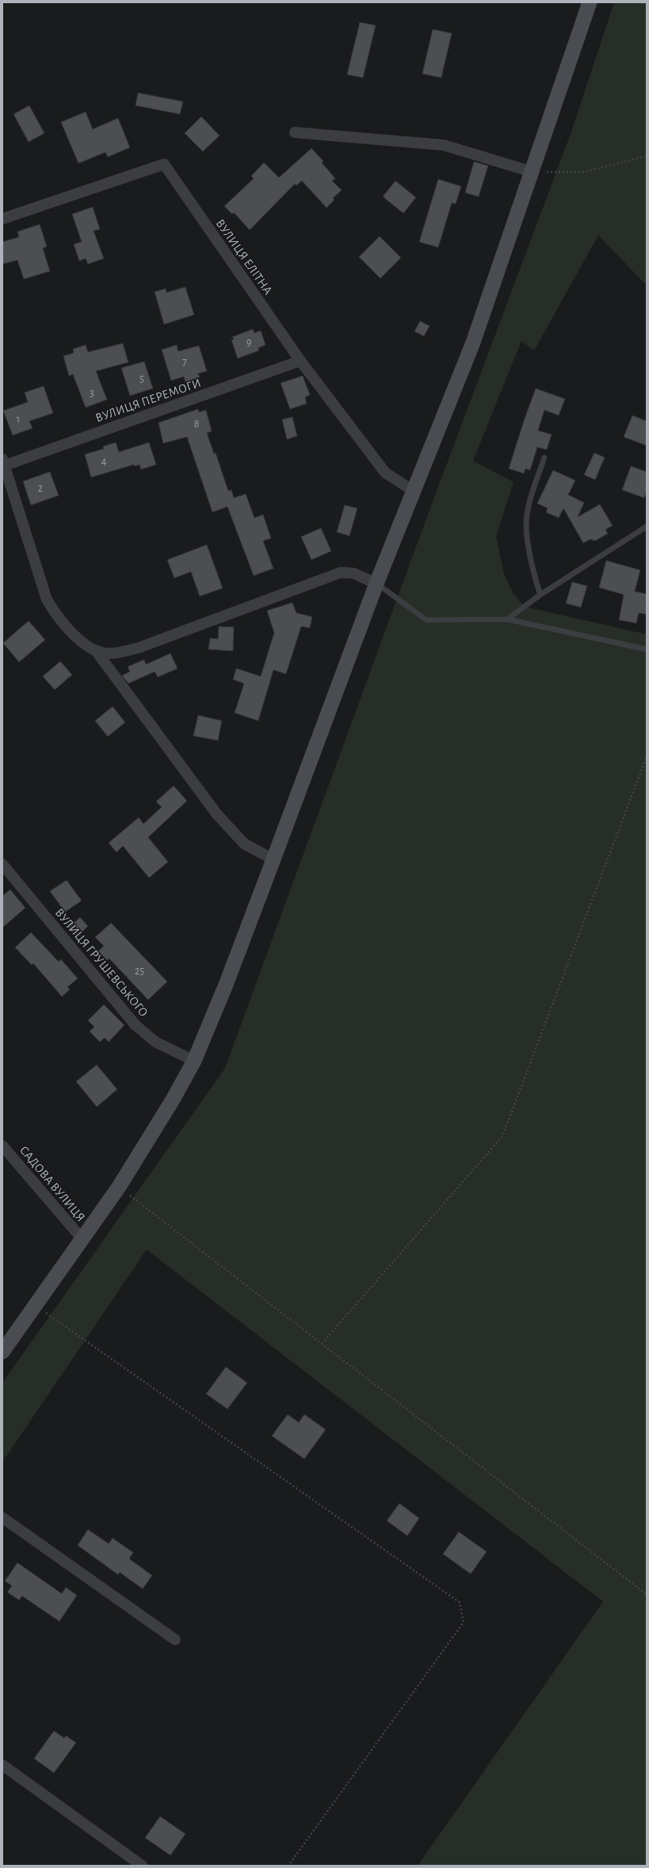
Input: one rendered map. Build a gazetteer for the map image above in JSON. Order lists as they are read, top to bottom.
{
  "streets": {
    "street": [
      "ВУЛИЦЯ ЕЛІТНА",
      "ВУЛИЦЯ ПЕРЕМОГИ",
      "ВУЛИЦЯ ГРУШЕВСЬКОГО",
      "САДОВА ВУЛИЦЯ"
    ]
  },
  "crossings": [
    ["ВУЛИЦЯ ЕЛІТНА", "ВУЛИЦЯ ПЕРЕМОГИ"]
  ],
  "house_numbers": [
    "9",
    "7",
    "5",
    "3",
    "1",
    "8",
    "4",
    "2",
    "25"
  ]
}
